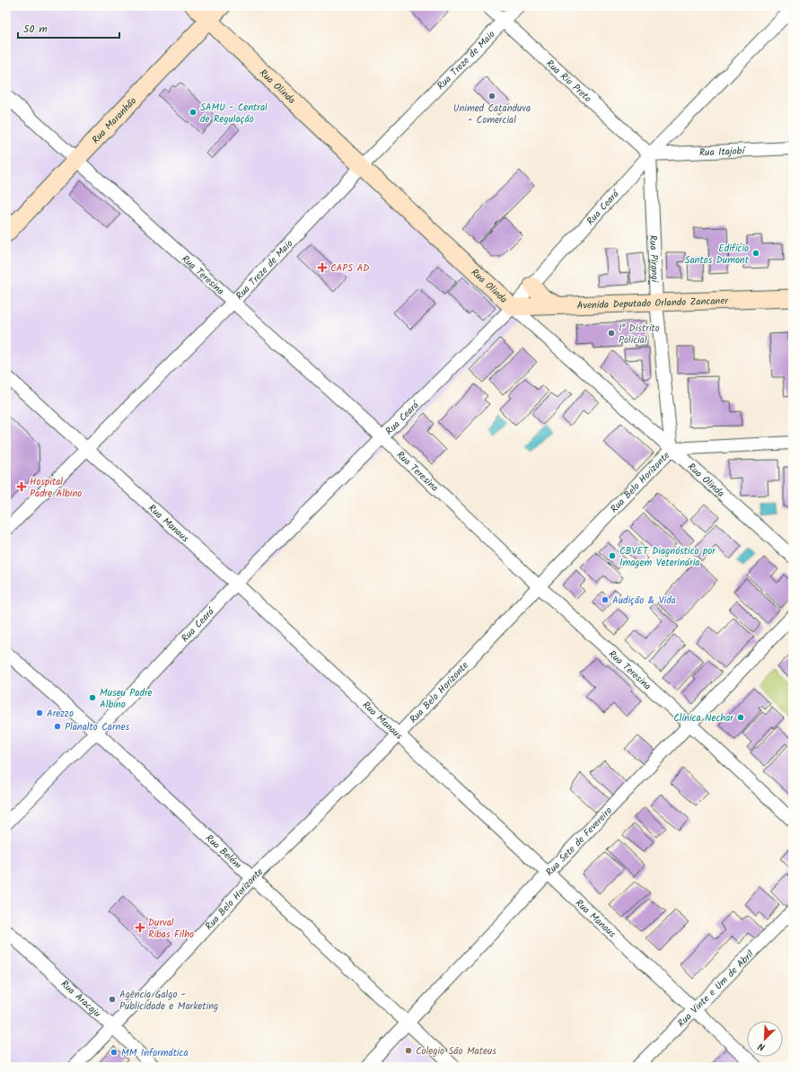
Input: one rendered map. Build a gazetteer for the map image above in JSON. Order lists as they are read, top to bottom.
{
  "streets": {
    "street": [
      "Rua Treze de Maio",
      "Rua Rio Preto",
      "Rua Olinda",
      "Rua Maranhão",
      "Rua Itajobí",
      "Rua Ceará",
      "Rua Pirangi",
      "Rua Teresina",
      "Avenida Deputado Orlando Zancaner",
      "Rua Belo Horizonte",
      "Rua Manaus",
      "Rua Sete de Fevereiro",
      "Rua Belém",
      "Rua Vinte e Um de Abril",
      "Rua Aracaju"
    ]
  },
  "crossings": [
    ["Rua Treze de Maio", "Rua Rio Preto"],
    ["Rua Treze de Maio", "Rua Olinda"],
    ["Rua Treze de Maio", "Rua Teresina"],
    ["Rua Treze de Maio", "Rua Manaus"],
    ["Rua Rio Preto", "Rua Itajobí"],
    ["Rua Rio Preto", "Rua Ceará"],
    ["Rua Rio Preto", "Rua Pirangi"],
    ["Rua Olinda", "Rua Maranhão"],
    ["Rua Olinda", "Rua Ceará"],
    ["Rua Olinda", "Rua Pirangi"],
    ["Rua Olinda", "Avenida Deputado Orlando Zancaner"],
    ["Rua Olinda", "Rua Belo Horizonte"],
    ["Rua Maranhão", "Rua Teresina"],
    ["Rua Itajobí", "Rua Ceará"],
    ["Rua Itajobí", "Rua Pirangi"],
    ["Rua Ceará", "Rua Pirangi"],
    ["Rua Ceará", "Rua Teresina"],
    ["Rua Ceará", "Avenida Deputado Orlando Zancaner"],
    ["Rua Ceará", "Rua Manaus"],
    ["Rua Ceará", "Rua Belém"],
    ["Rua Pirangi", "Avenida Deputado Orlando Zancaner"],
    ["Rua Pirangi", "Rua Belo Horizonte"],
    ["Rua Teresina", "Rua Belo Horizonte"],
    ["Rua Teresina", "Rua Sete de Fevereiro"],
    ["Rua Belo Horizonte", "Rua Manaus"],
    ["Rua Belo Horizonte", "Rua Belém"],
    ["Rua Belo Horizonte", "Rua Aracaju"],
    ["Rua Manaus", "Rua Sete de Fevereiro"],
    ["Rua Manaus", "Rua Vinte e Um de Abril"],
    ["Rua Sete de Fevereiro", "Rua Belém"]
  ],
  "places": {
    "other": [
      "Unimed Catanduva - Comercial",
      "SAMU - Central de Regulação",
      "Edifício Santos Dumont",
      "1° Distrito Policial",
      "CBVET Diagnóstico por Imagem Veterinária",
      "Audição & Vida",
      "Museu Padre Albino",
      "Arezzo",
      "Clínica Nechar",
      "Planalto Carnes",
      "Agência Galgo - Publicidade e Marketing",
      "Colegio São Mateus",
      "MM Informática"
    ],
    "health": ["CAPS AD", "Hospital Padre Albino", "Durval Ribas Filho"]
  },
  "scale_bar": "50 m",
  "north": "bottom left"
}
